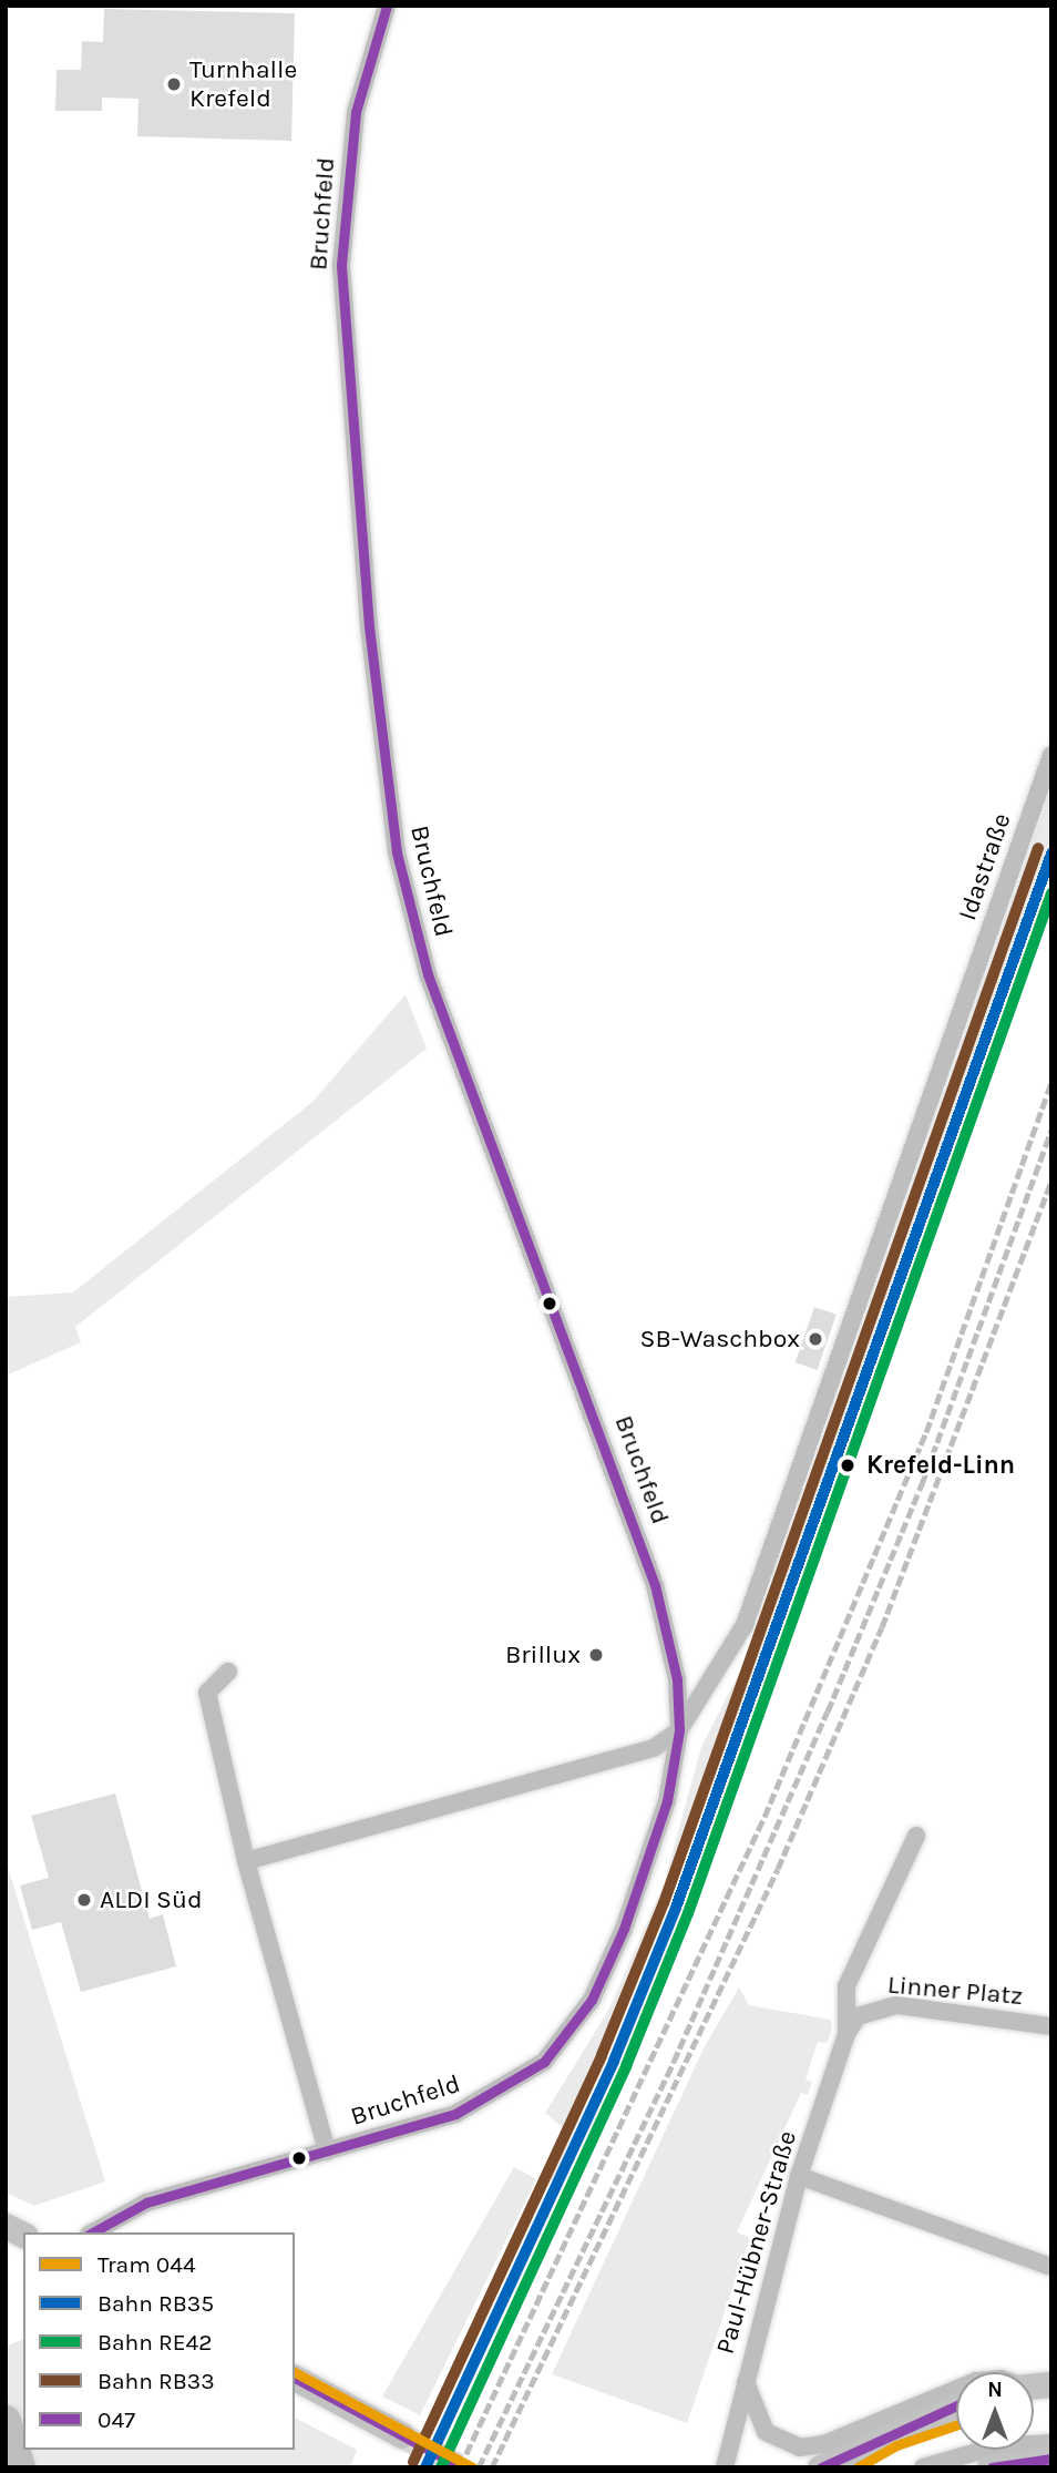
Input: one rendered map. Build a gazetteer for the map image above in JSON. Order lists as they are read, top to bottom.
{
  "streets": {
    "street": [
      "Bruchfeld",
      "Idastraße",
      "Linner Platz",
      "Paul-Hübner-Straße"
    ]
  },
  "crossings": [
    ["Bruchfeld", "Idastraße"],
    ["Linner Platz", "Paul-Hübner-Straße"]
  ],
  "places": [
    "Turnhalle Krefeld",
    "SB-Waschbox",
    "Krefeld-Linn",
    "Brillux",
    "ALDI Süd"
  ],
  "lines": [
    "transit line 047",
    "rail line RB33",
    "rail line RB35",
    "rail line RE42",
    "tram line 044"
  ],
  "legend": [
    "Tram 044",
    "Bahn RB35",
    "Bahn RE42",
    "Bahn RB33",
    "047"
  ],
  "north": "top"
}
